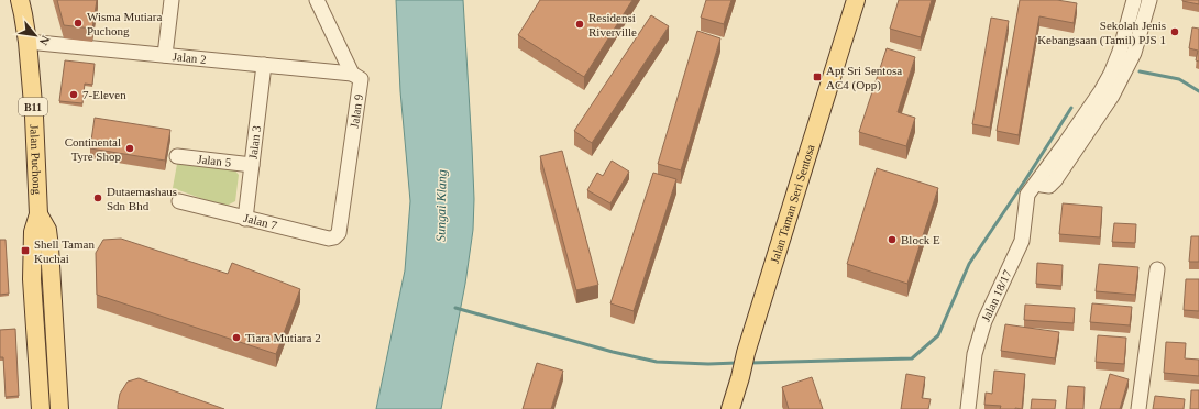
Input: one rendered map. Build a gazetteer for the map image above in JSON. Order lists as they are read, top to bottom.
{
  "streets": {
    "main road": ["B11", "Jalan Puchong", "Jalan Taman Seri Sentosa"],
    "street": [
      "Jalan 2",
      "Jalan 9",
      "Jalan 3",
      "Jalan 5",
      "Jalan 7",
      "Jalan 18/17"
    ]
  },
  "crossings": [
    ["Jalan 2", "Jalan 9"],
    ["Jalan 2", "Jalan 3"],
    ["Jalan 2", "Jalan Puchong"],
    ["Jalan 9", "Jalan 7"],
    ["Jalan 3", "Jalan 5"],
    ["Jalan 3", "Jalan 7"]
  ],
  "water": ["Sungai Klang"],
  "places": {
    "other": [
      "Wisma Mutiara Puchong",
      "Residensi Riverville",
      "Sekolah Jenis Kebangsaan (Tamil) PJS 1",
      "7-Eleven",
      "Continental Tyre Shop",
      "Dutaemashaus Sdn Bhd",
      "Block E",
      "Tiara Mutiara 2"
    ],
    "transit": ["Apt Sri Sentosa AC4 (Opp)", "Shell Taman Kuchai"]
  },
  "north": "bottom right"
}
